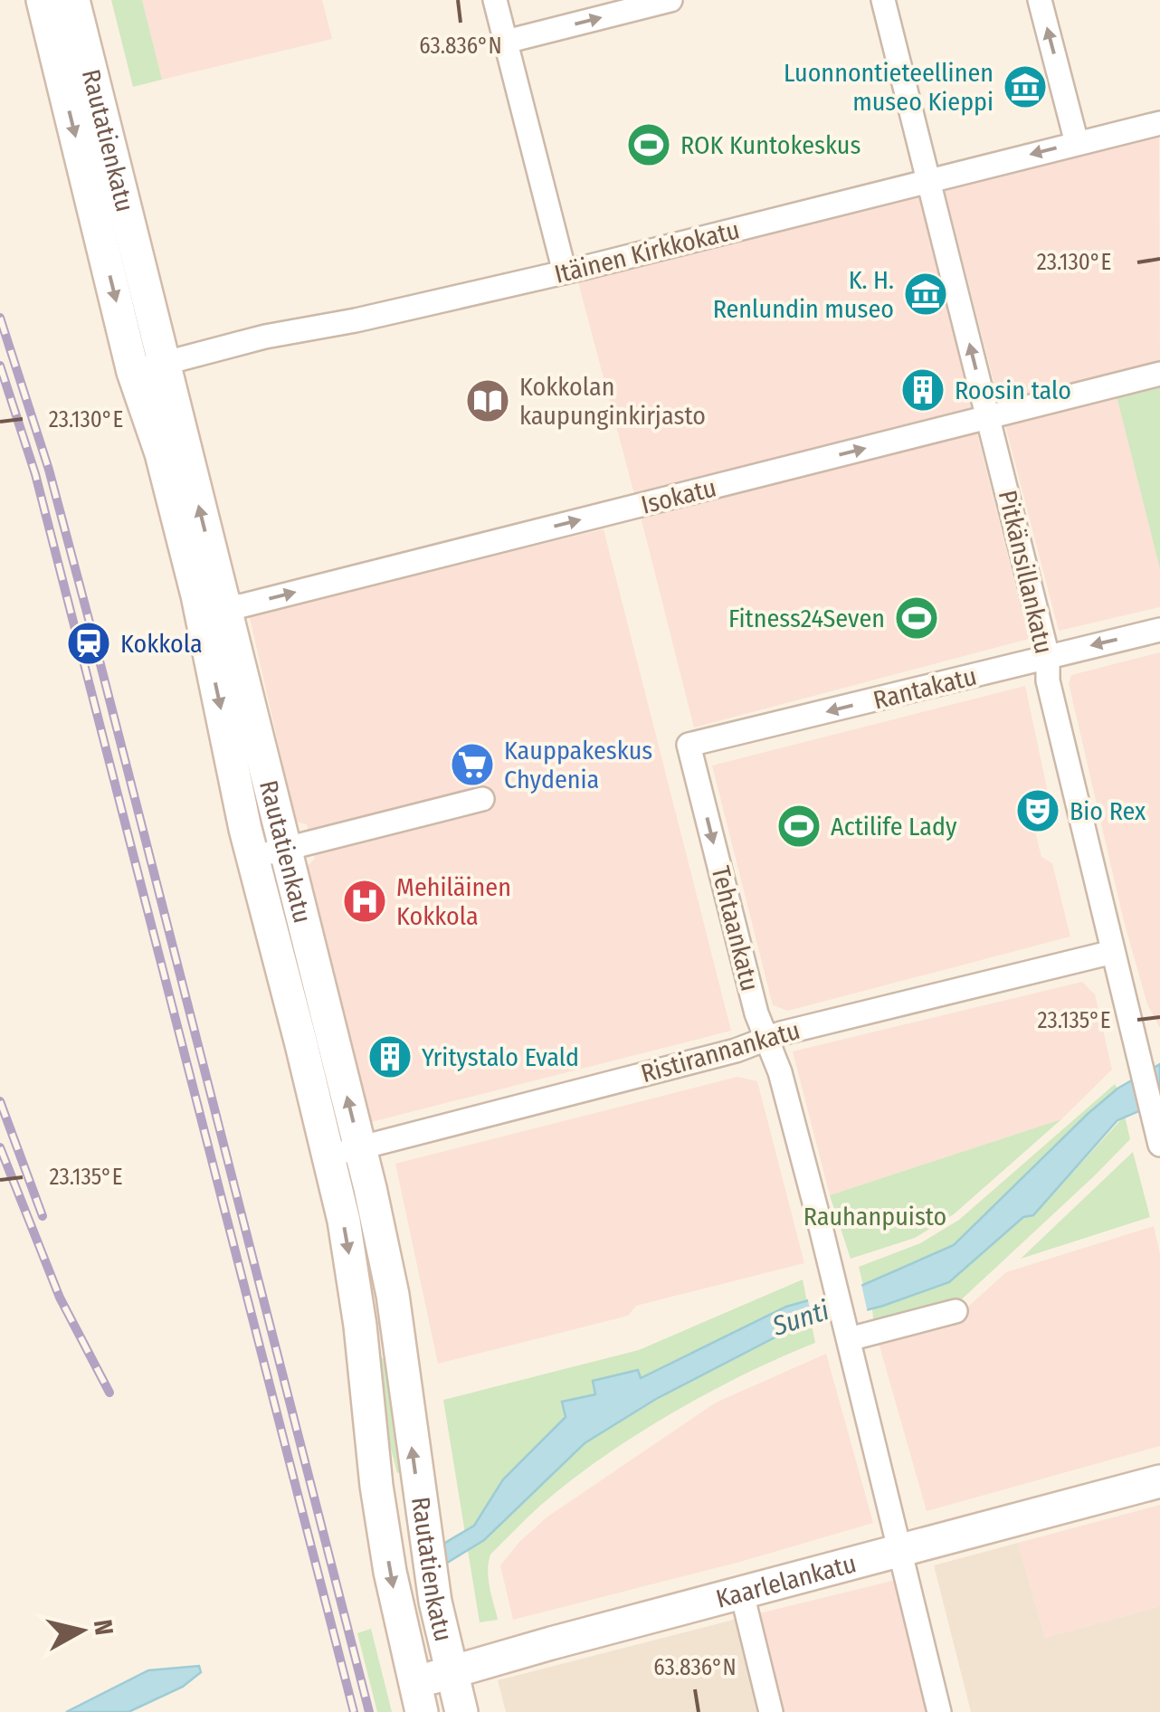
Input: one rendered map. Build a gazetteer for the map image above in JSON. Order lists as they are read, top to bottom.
{
  "streets": {
    "main road": ["Rautatienkatu", "Kaarlelankatu"],
    "street": [
      "Itäinen Kirkkokatu",
      "Isokatu",
      "Pitkänsillankatu",
      "Rantakatu",
      "Tehtaankatu",
      "Ristirannankatu"
    ]
  },
  "crossings": [
    ["Rautatienkatu", "Itäinen Kirkkokatu"],
    ["Rautatienkatu", "Isokatu"],
    ["Rautatienkatu", "Ristirannankatu"],
    ["Rautatienkatu", "Kaarlelankatu"],
    ["Itäinen Kirkkokatu", "Pitkänsillankatu"],
    ["Isokatu", "Pitkänsillankatu"],
    ["Pitkänsillankatu", "Rantakatu"],
    ["Pitkänsillankatu", "Ristirannankatu"],
    ["Rantakatu", "Tehtaankatu"],
    ["Tehtaankatu", "Ristirannankatu"],
    ["Tehtaankatu", "Kaarlelankatu"]
  ],
  "one_way": ["Isokatu", "Rantakatu"],
  "water": ["Sunti"],
  "parks": ["Rauhanpuisto"],
  "places": {
    "museum": ["Luonnontieteellinen museo Kieppi", "K. H. Renlundin museo"],
    "sports": ["ROK Kuntokeskus", "Fitness24Seven", "Actilife Lady"],
    "building": ["Roosin talo", "Yritystalo Evald"],
    "library": ["Kokkolan kaupunginkirjasto"],
    "station": ["Kokkola"],
    "supermarket": ["Kauppakeskus Chydenia"],
    "theatre": ["Bio Rex"],
    "hospital": ["Mehiläinen Kokkola"]
  },
  "north": "right",
  "coordinates": ["63.836°N", "23.130°E", "23.135°E"]
}
